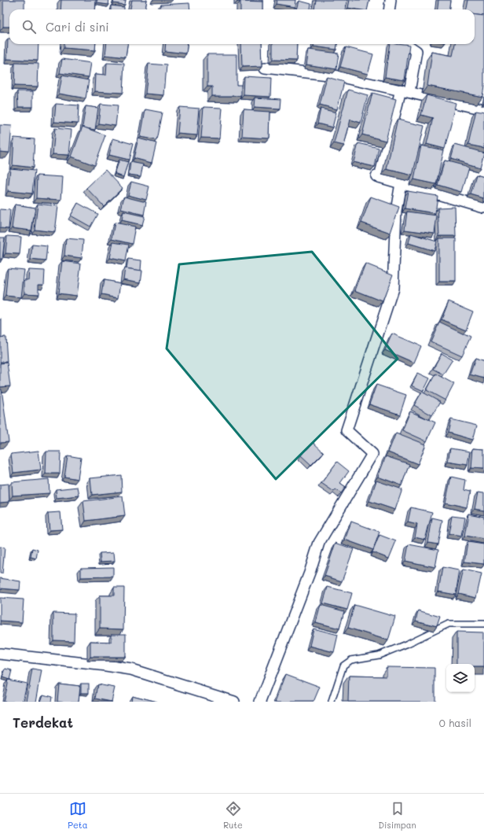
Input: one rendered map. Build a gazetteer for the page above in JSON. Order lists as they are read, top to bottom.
{
  "page": {
    "search": "Cari di sini",
    "heading": ["Terdekat", "0 hasil"],
    "nav": ["Peta", "Rute", "Disimpan"]
  }
}
